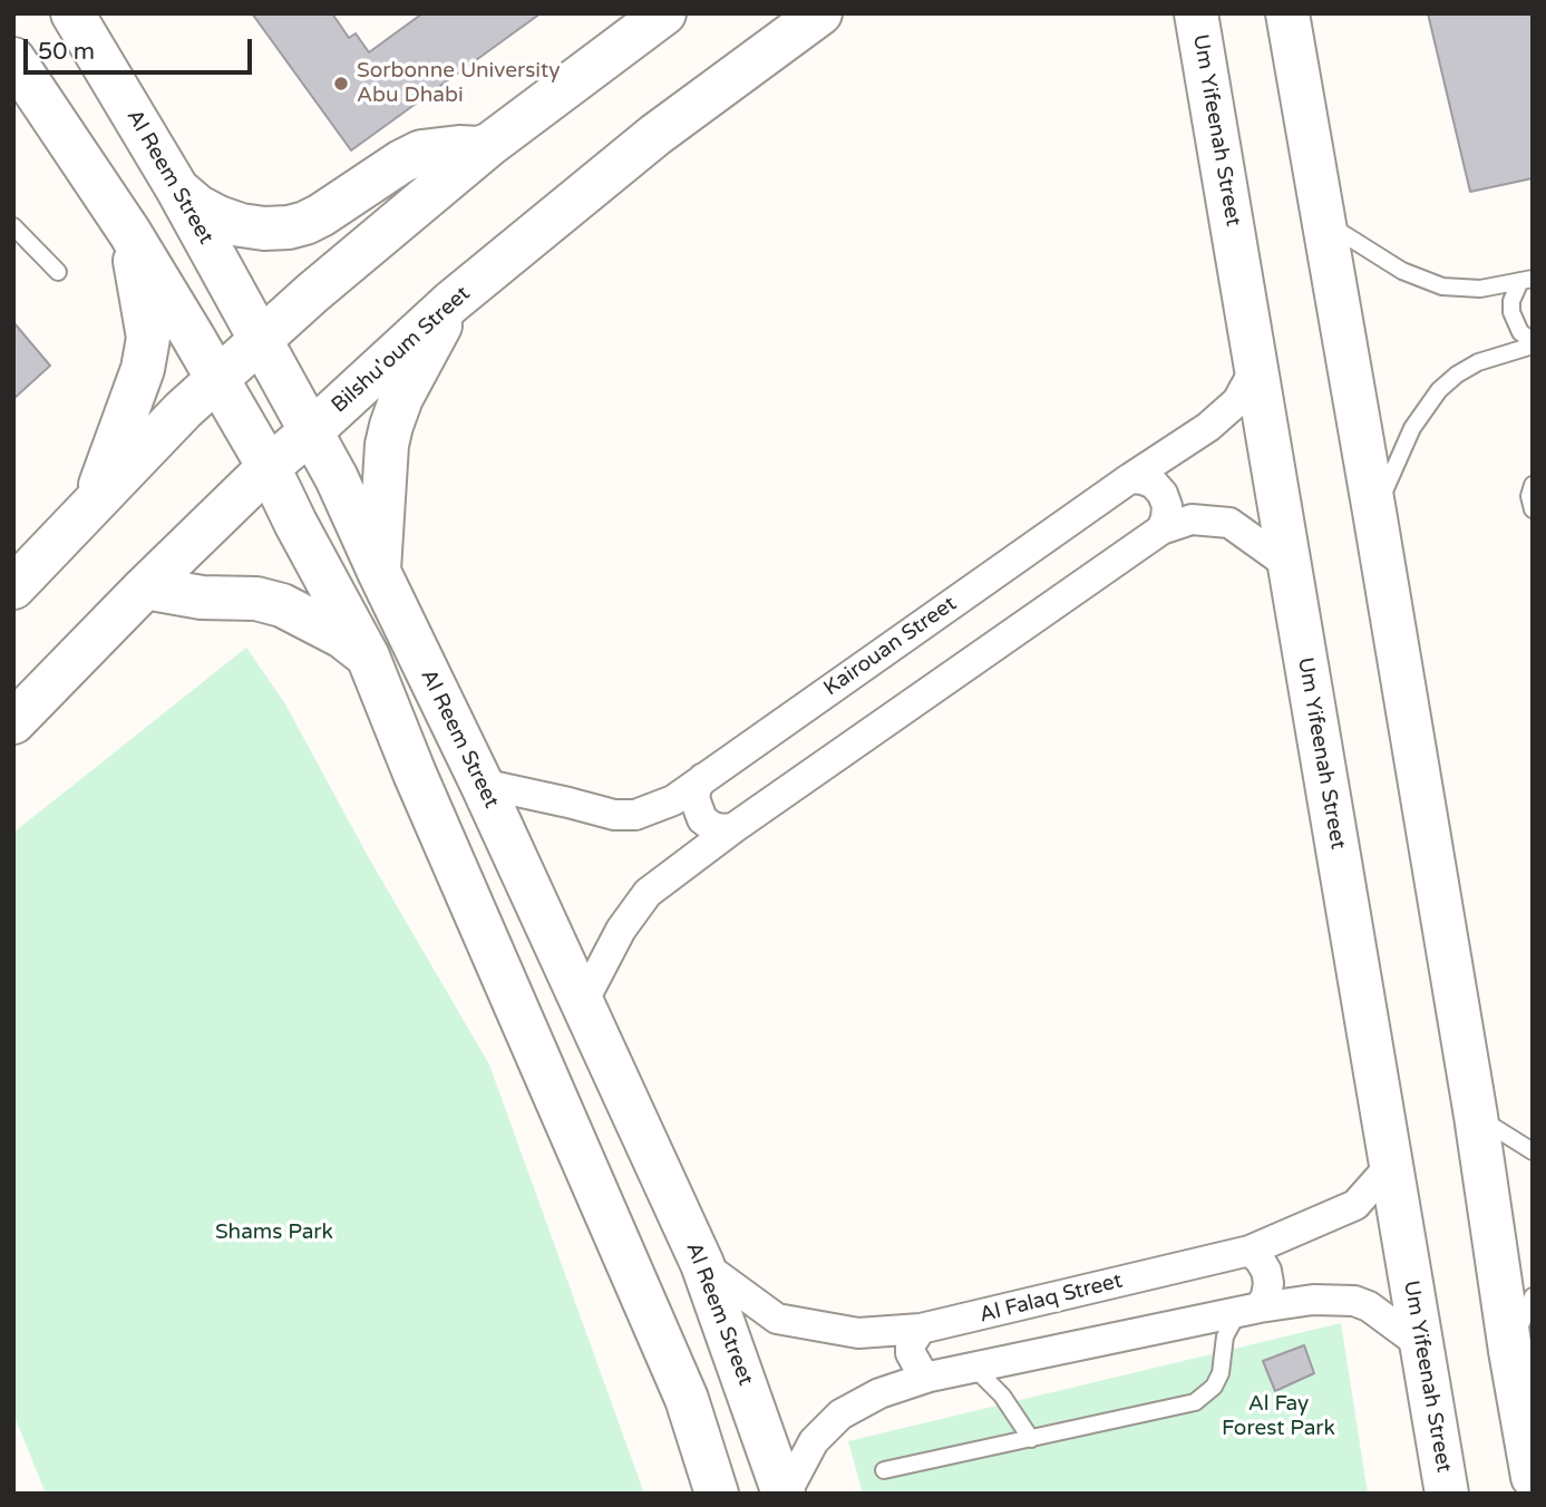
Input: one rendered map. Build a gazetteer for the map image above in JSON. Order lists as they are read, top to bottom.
{
  "streets": {
    "main road": ["Um Yifeenah Street", "Al Reem Street", "Bilshu'oum Street"],
    "street": ["Kairouan Street", "Al Falaq Street"]
  },
  "crossings": [
    ["Um Yifeenah Street", "Kairouan Street"],
    ["Um Yifeenah Street", "Al Falaq Street"],
    ["Al Reem Street", "Bilshu'oum Street"],
    ["Al Reem Street", "Kairouan Street"],
    ["Al Reem Street", "Al Falaq Street"]
  ],
  "parks": ["Shams Park", "Al Fay Forest Park"],
  "places": ["Sorbonne University Abu Dhabi"],
  "scale_bar": "50 m"
}
